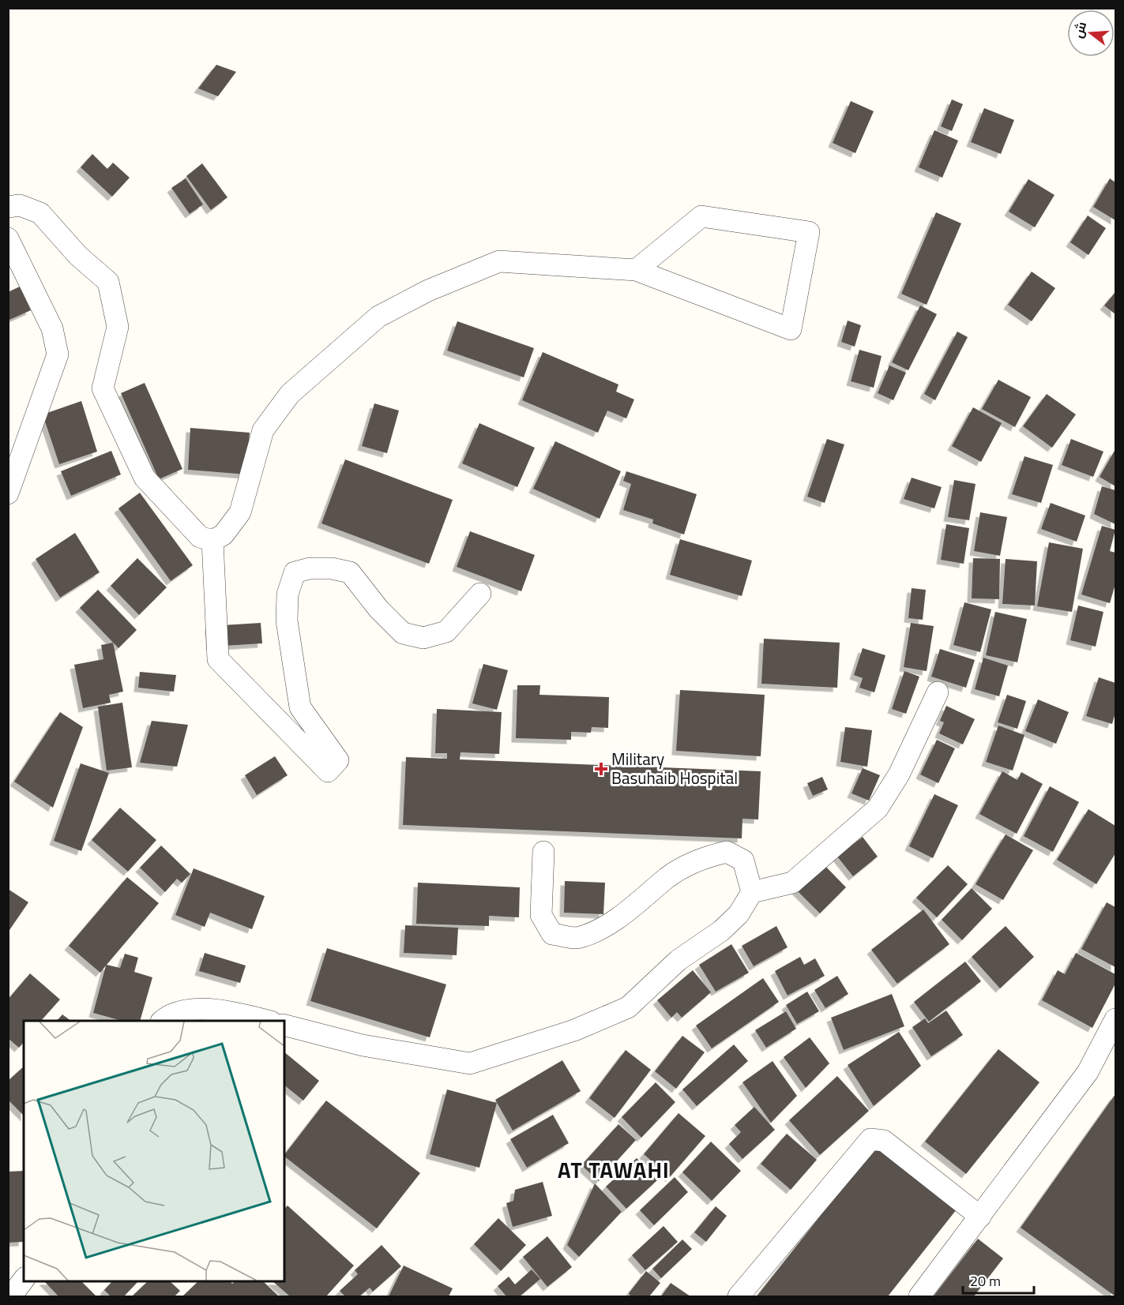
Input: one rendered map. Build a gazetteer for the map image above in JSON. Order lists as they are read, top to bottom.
{
  "districts": ["AT TAWAHI"],
  "places": {
    "health": ["Military Basuhaib Hospital"]
  },
  "scale_bar": "20 m",
  "north": "left"
}
